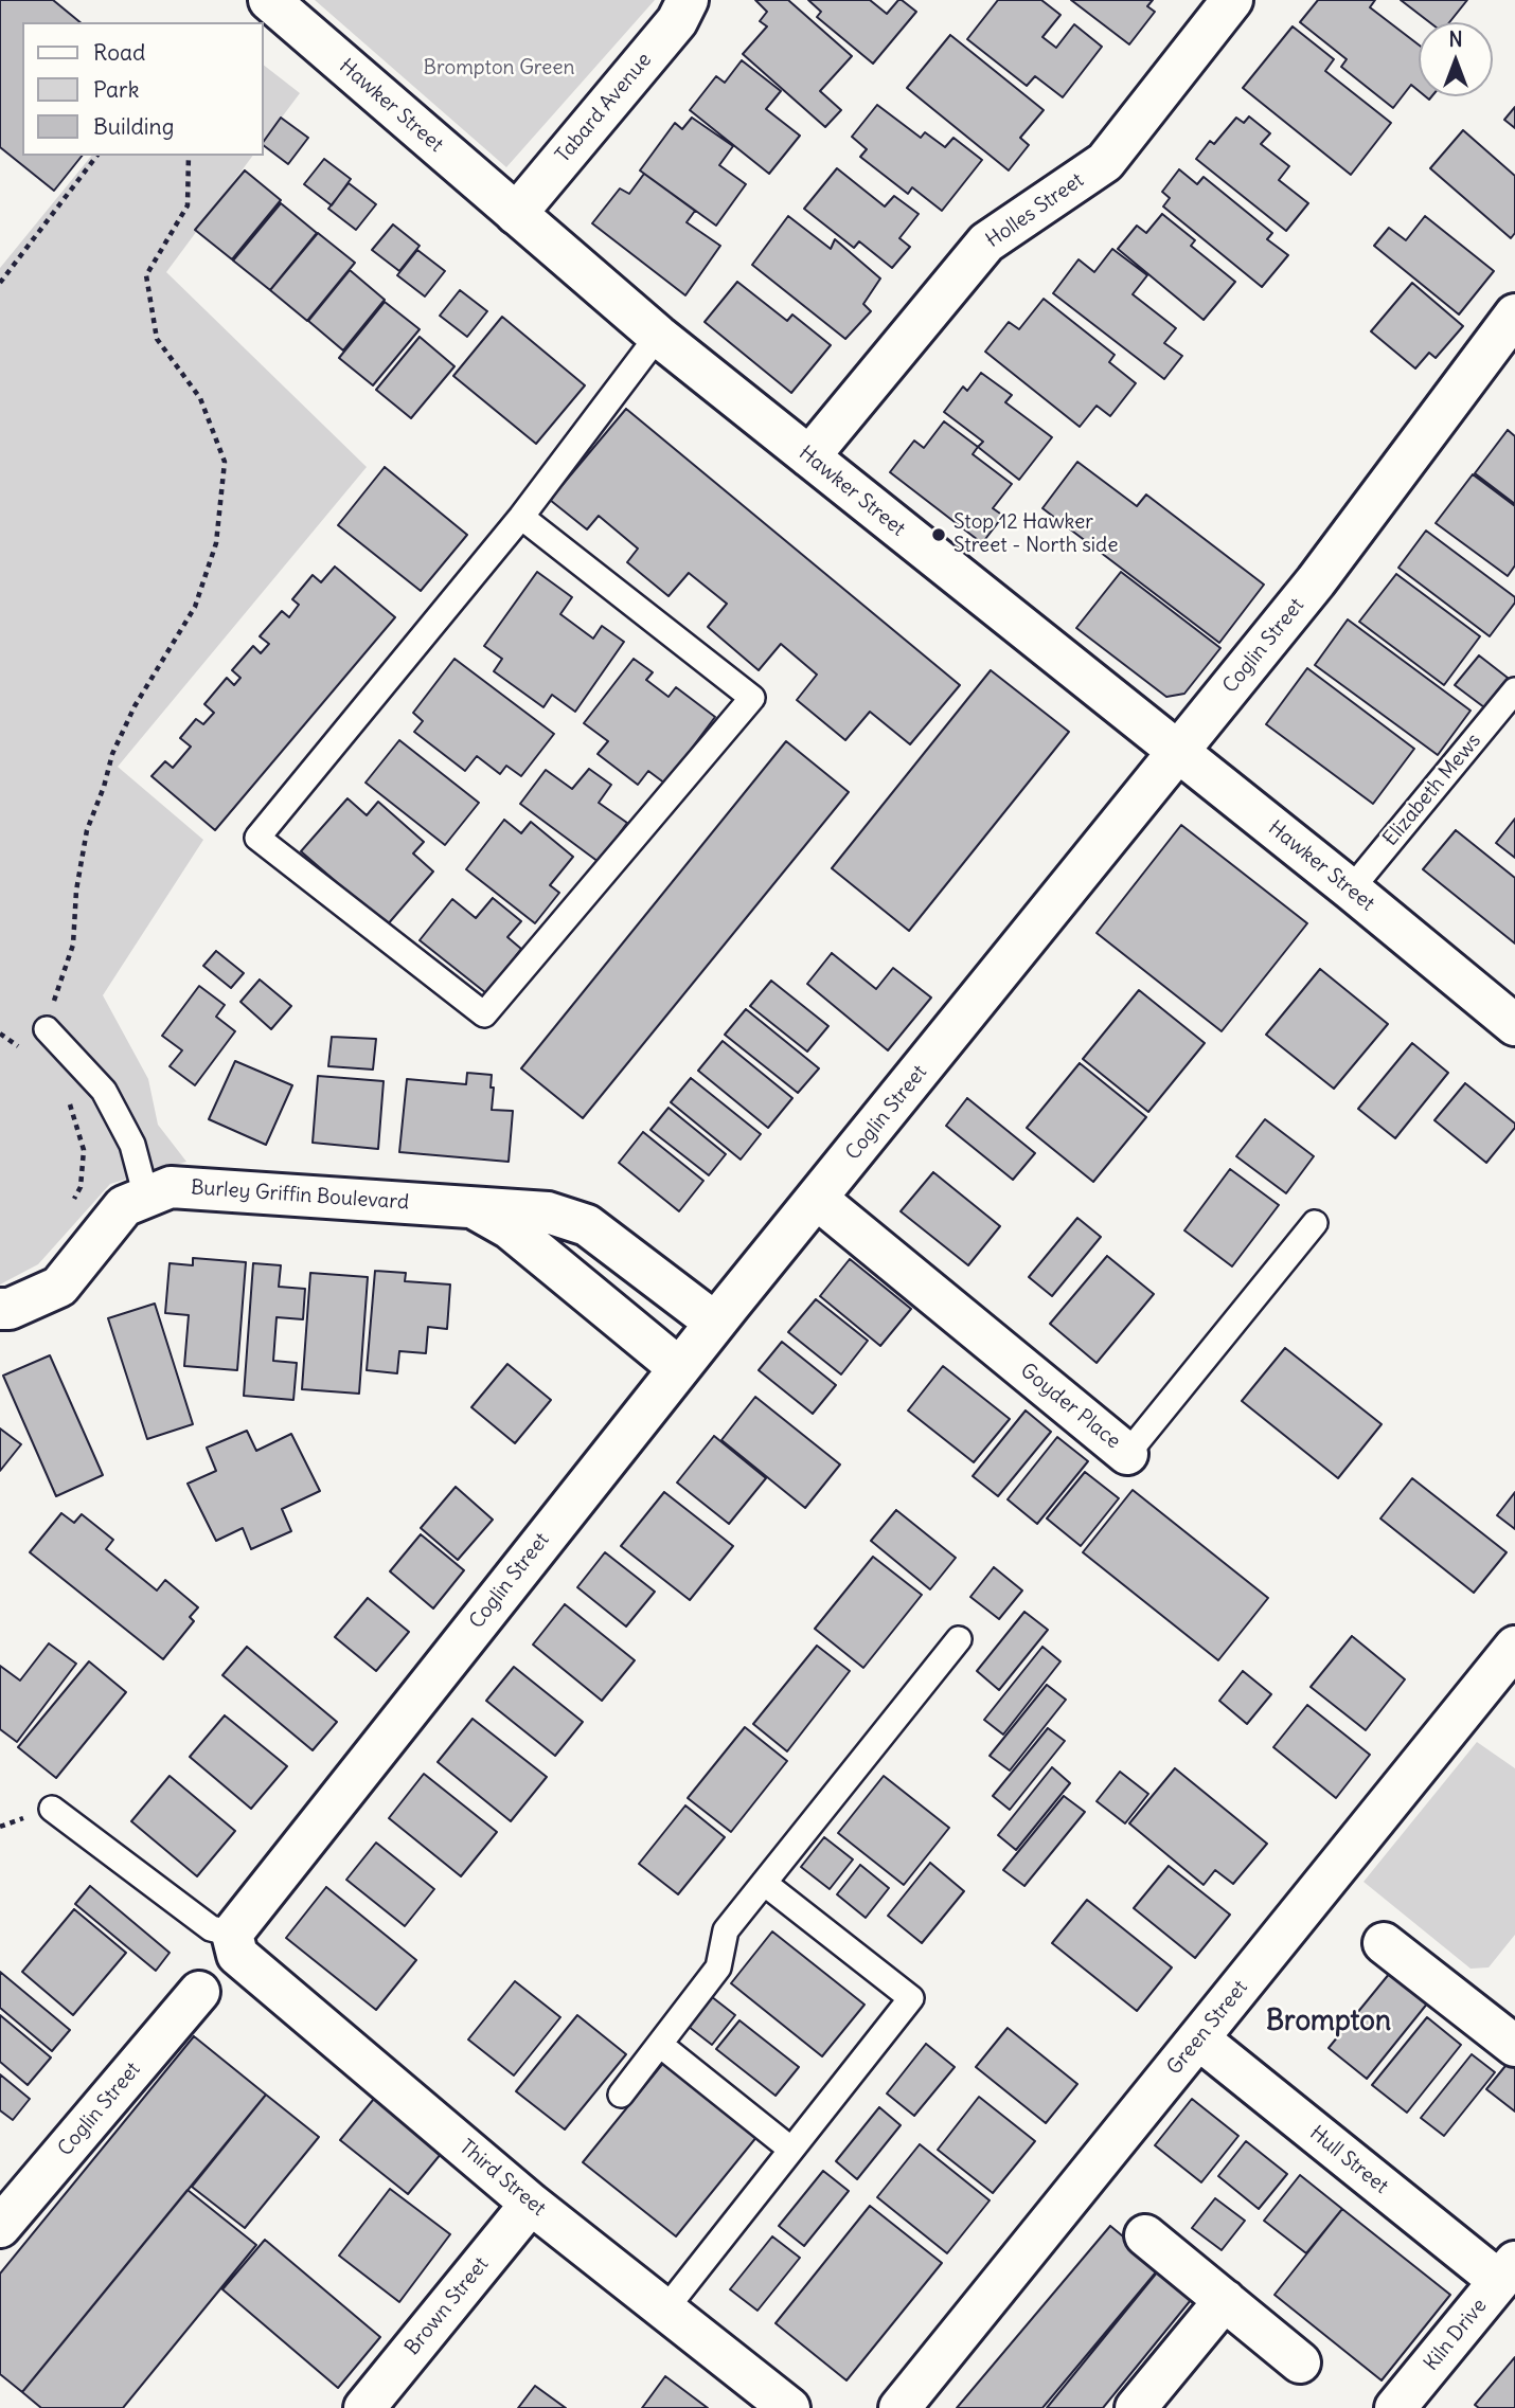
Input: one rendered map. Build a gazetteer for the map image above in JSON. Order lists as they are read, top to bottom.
{
  "streets": {
    "street": [
      "Hawker Street",
      "Tabard Avenue",
      "Holles Street",
      "Coglin Street",
      "Burley Griffin Boulevard",
      "Goyder Place",
      "Green Street",
      "Hull Street",
      "Third Street",
      "Brown Street",
      "Kiln Drive"
    ],
    "lane": ["Elizabeth Mews"]
  },
  "crossings": [
    ["Hawker Street", "Tabard Avenue"],
    ["Hawker Street", "Holles Street"],
    ["Hawker Street", "Coglin Street"],
    ["Hawker Street", "Elizabeth Mews"],
    ["Coglin Street", "Burley Griffin Boulevard"],
    ["Coglin Street", "Goyder Place"],
    ["Coglin Street", "Third Street"],
    ["Green Street", "Hull Street"],
    ["Hull Street", "Kiln Drive"],
    ["Third Street", "Brown Street"]
  ],
  "districts": ["Brompton"],
  "parks": ["Brompton Green"],
  "places": ["Stop 12 Hawker Street - North side"],
  "legend": ["Road", "Park", "Building"],
  "north": "top"
}
